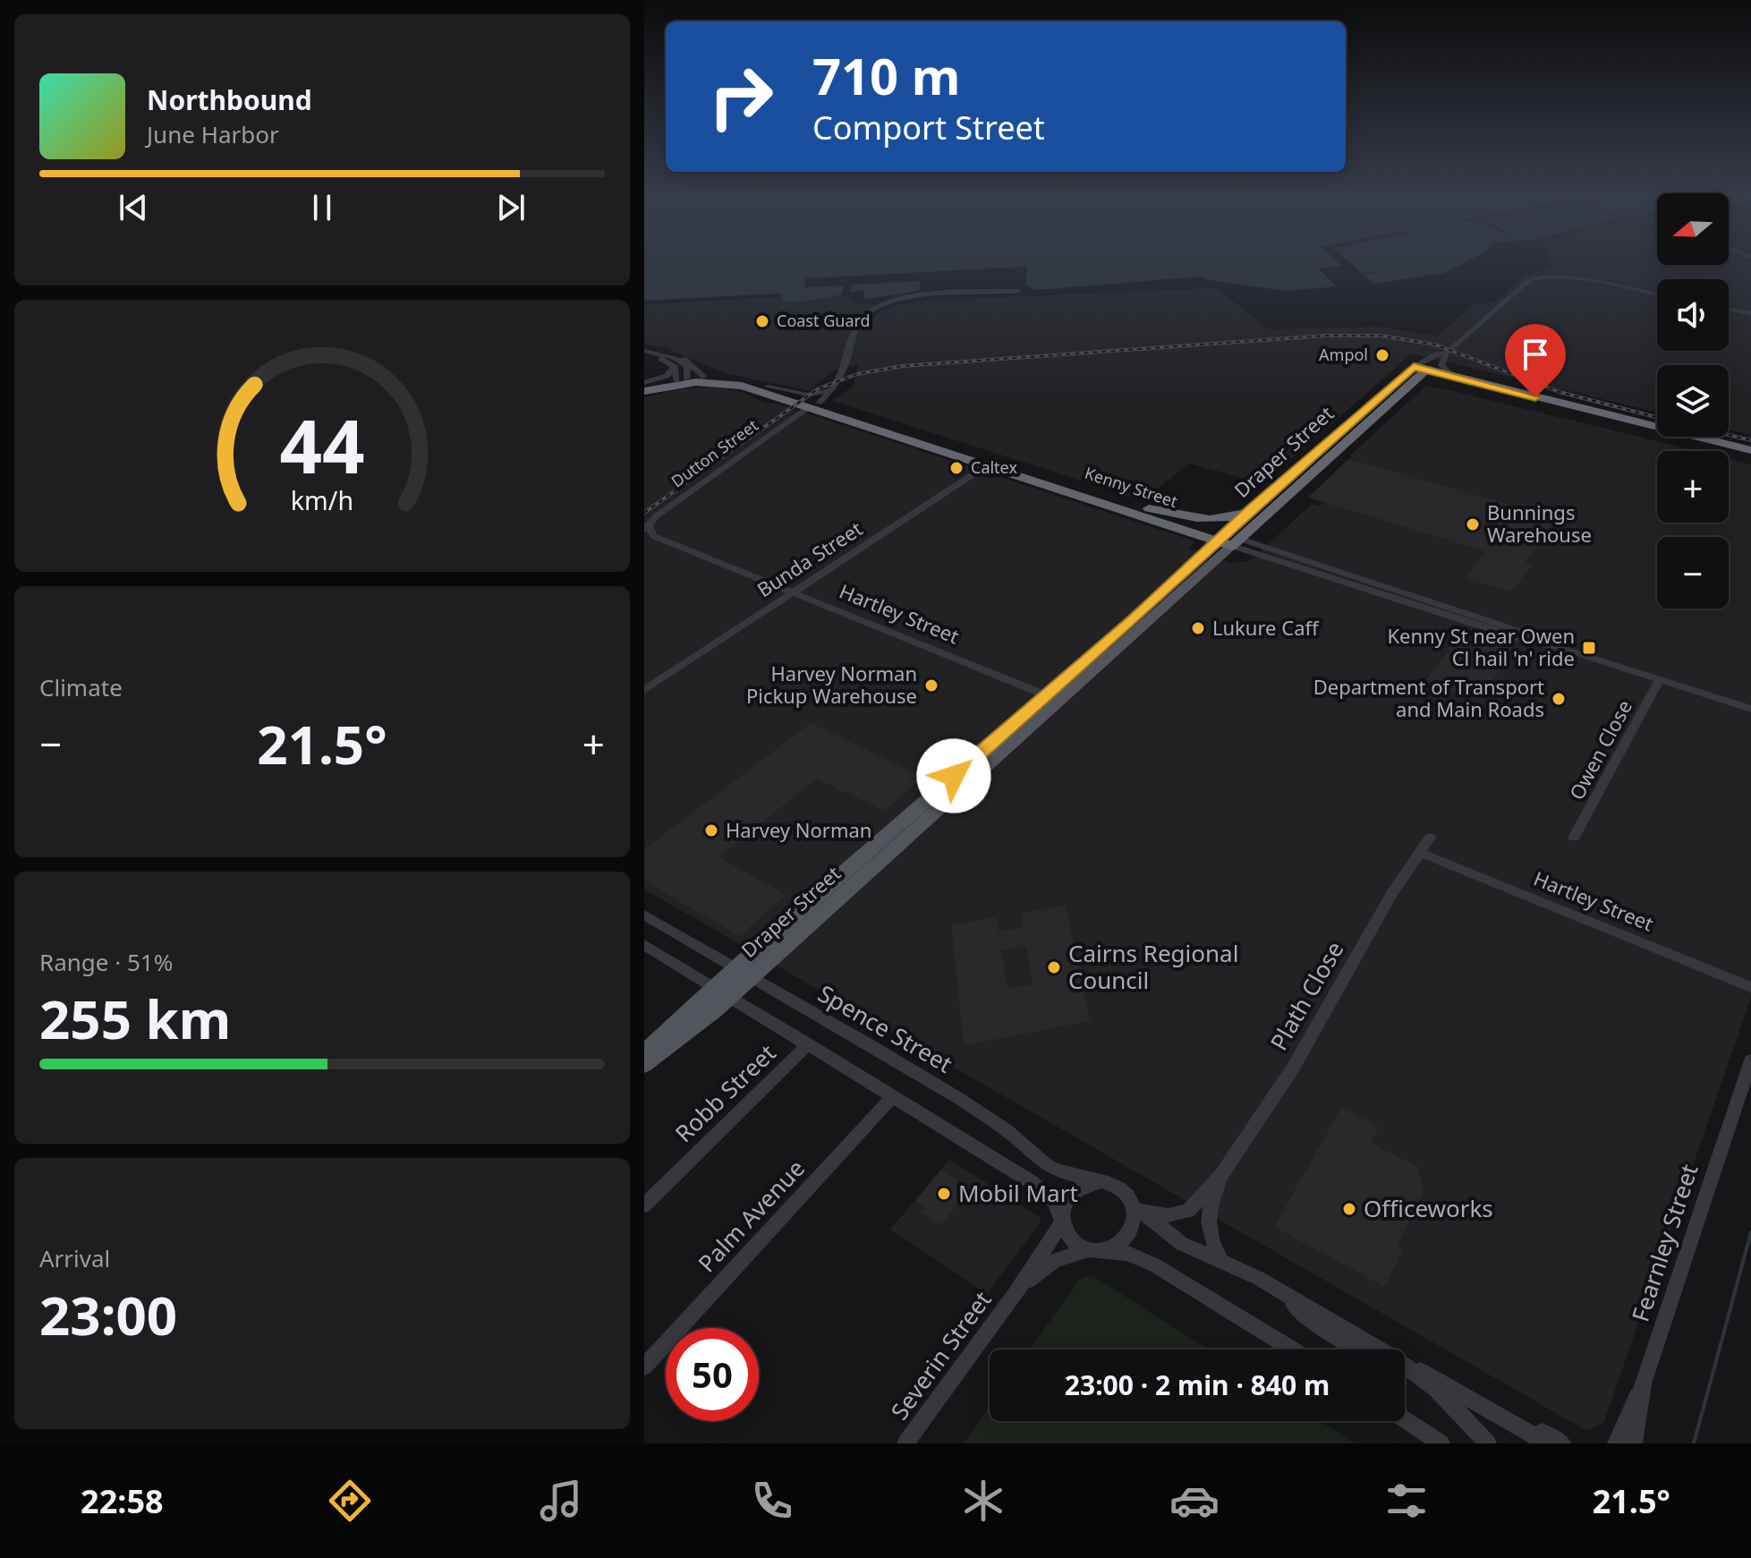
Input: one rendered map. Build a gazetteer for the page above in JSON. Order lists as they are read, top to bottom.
{
  "streets": {
    "highway": ["Draper Street", "Kenny Street"],
    "street": [
      "Dutton Street",
      "Bunda Street",
      "Hartley Street",
      "Owen Close",
      "Plath Close",
      "Spence Street",
      "Robb Street",
      "Palm Avenue",
      "Fearnley Street",
      "Severin Street"
    ]
  },
  "crossings": [
    ["Draper Street", "Kenny Street"],
    ["Draper Street", "Hartley Street"],
    ["Draper Street", "Spence Street"],
    ["Dutton Street", "Kenny Street"],
    ["Dutton Street", "Hartley Street"],
    ["Kenny Street", "Bunda Street"],
    ["Kenny Street", "Owen Close"],
    ["Bunda Street", "Hartley Street"],
    ["Hartley Street", "Plath Close"],
    ["Plath Close", "Spence Street"],
    ["Spence Street", "Severin Street"]
  ],
  "places": {
    "other": [
      "Coast Guard",
      "Ampol",
      "Caltex",
      "Bunnings Warehouse",
      "Lukure Caff",
      "Harvey Norman Pickup Warehouse",
      "Department of Transport and Main Roads",
      "Harvey Norman",
      "Cairns Regional Council",
      "Mobil Mart",
      "Officeworks"
    ],
    "transit": ["Kenny St near Owen Cl hail 'n' ride"]
  },
  "north": "left",
  "page": {
    "turn": ["710 m", "Comport Street"],
    "song": ["Northbound", "June Harbor"],
    "map_buttons": ["+", "−"],
    "tile": [
      "Climate",
      ["Range · 51%", "255 km"],
      ["Arrival", "23:00"]
    ],
    "heat": ["−", "21.5°", "+"],
    "limit": "50",
    "trip": "23:00 · 2 min · 840 m",
    "tabs": ["22:58", "21.5°"],
    "gauge": ["44", "km/h"]
  }
}
